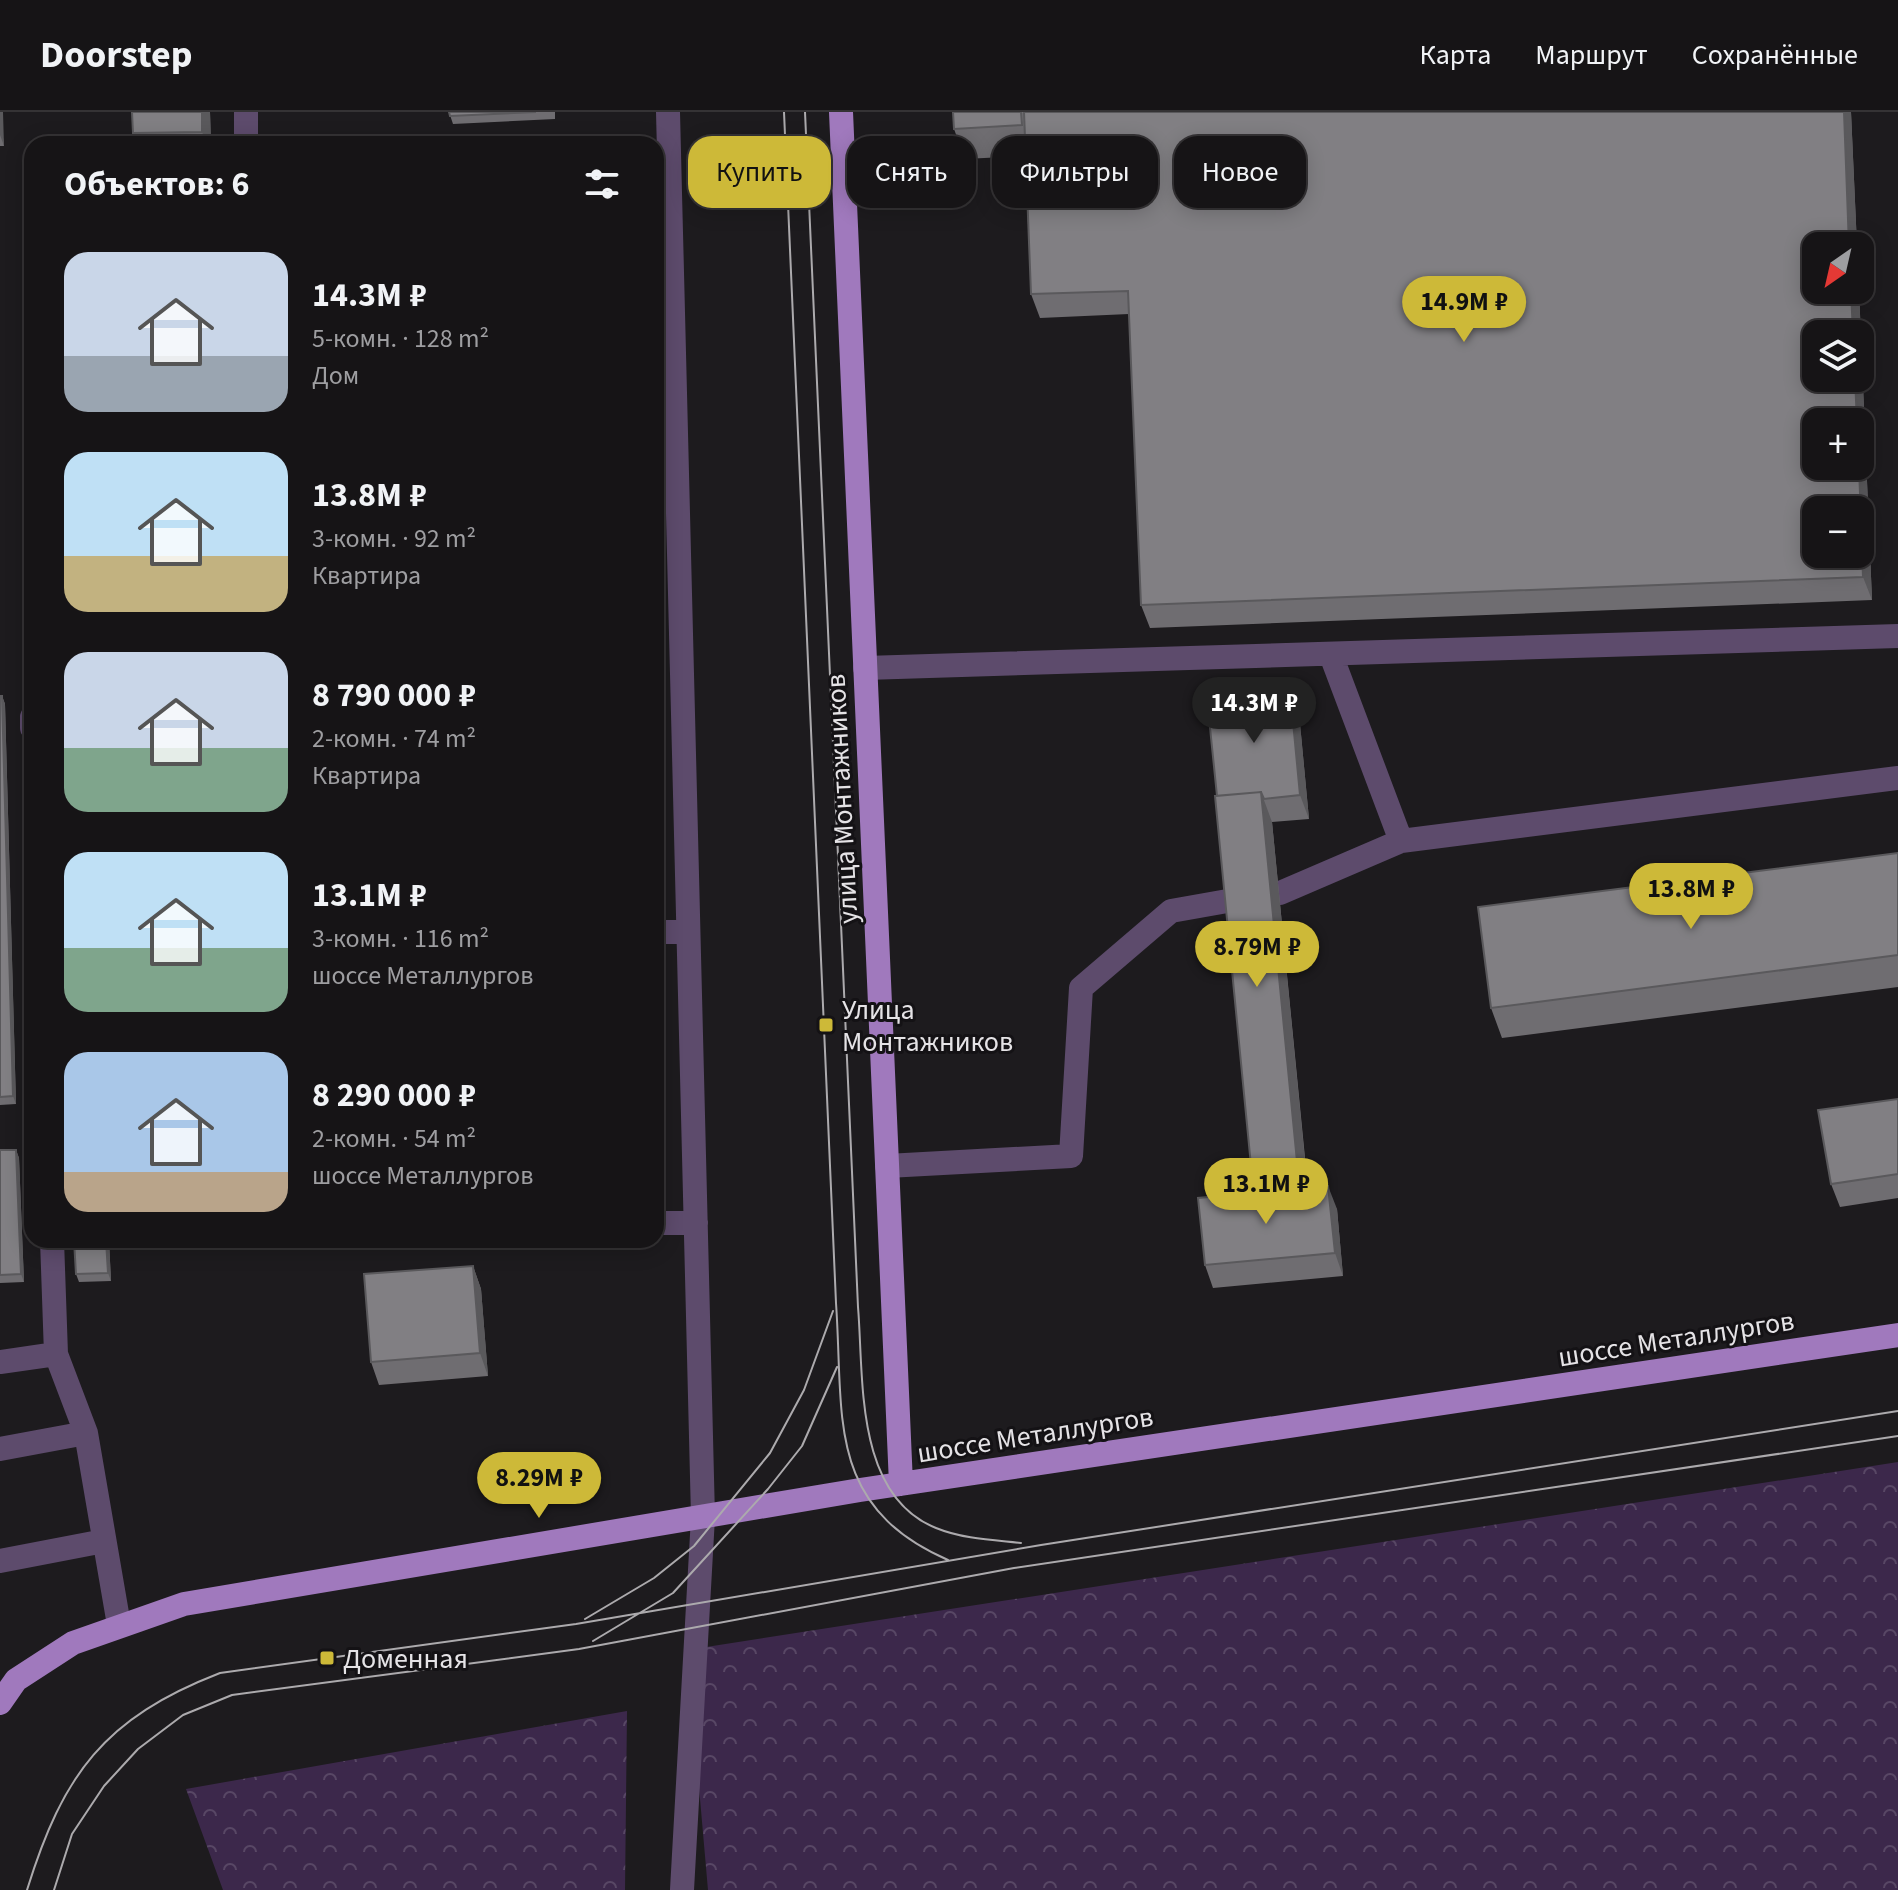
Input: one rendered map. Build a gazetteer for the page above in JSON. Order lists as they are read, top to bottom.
{
  "streets": {
    "main road": ["улица Монтажников", "шоссе Металлургов"]
  },
  "crossings": [
    ["улица Монтажников", "шоссе Металлургов"]
  ],
  "places": {
    "transit": ["Улица Монтажников", "Доменная"]
  },
  "north": "bottom left",
  "page": {
    "header": "Doorstep",
    "nav": ["Карта", "Маршрут", "Сохранённые"],
    "chip": [
      "Купить",
      "Снять",
      "Фильтры",
      "Новое"
    ],
    "heading": "Объектов: 6",
    "map_buttons": ["+", "−"],
    "list": [
      {
        "name": "14.3M ₽",
        "note": "5-комн. · 128 m² · Дом"
      },
      {
        "name": "13.8M ₽",
        "note": "3-комн. · 92 m² · Квартира"
      },
      {
        "name": "8 790 000 ₽",
        "note": "2-комн. · 74 m² · Квартира"
      },
      {
        "name": "13.1M ₽",
        "note": "3-комн. · 116 m² · шоссе Металлургов"
      },
      {
        "name": "8 290 000 ₽",
        "note": "2-комн. · 54 m² · шоссе Металлургов"
      }
    ],
    "price": [
      "14.9M ₽",
      "14.3M ₽",
      "13.8M ₽",
      "8.79M ₽",
      "13.1M ₽",
      "8.29M ₽"
    ]
  }
}
